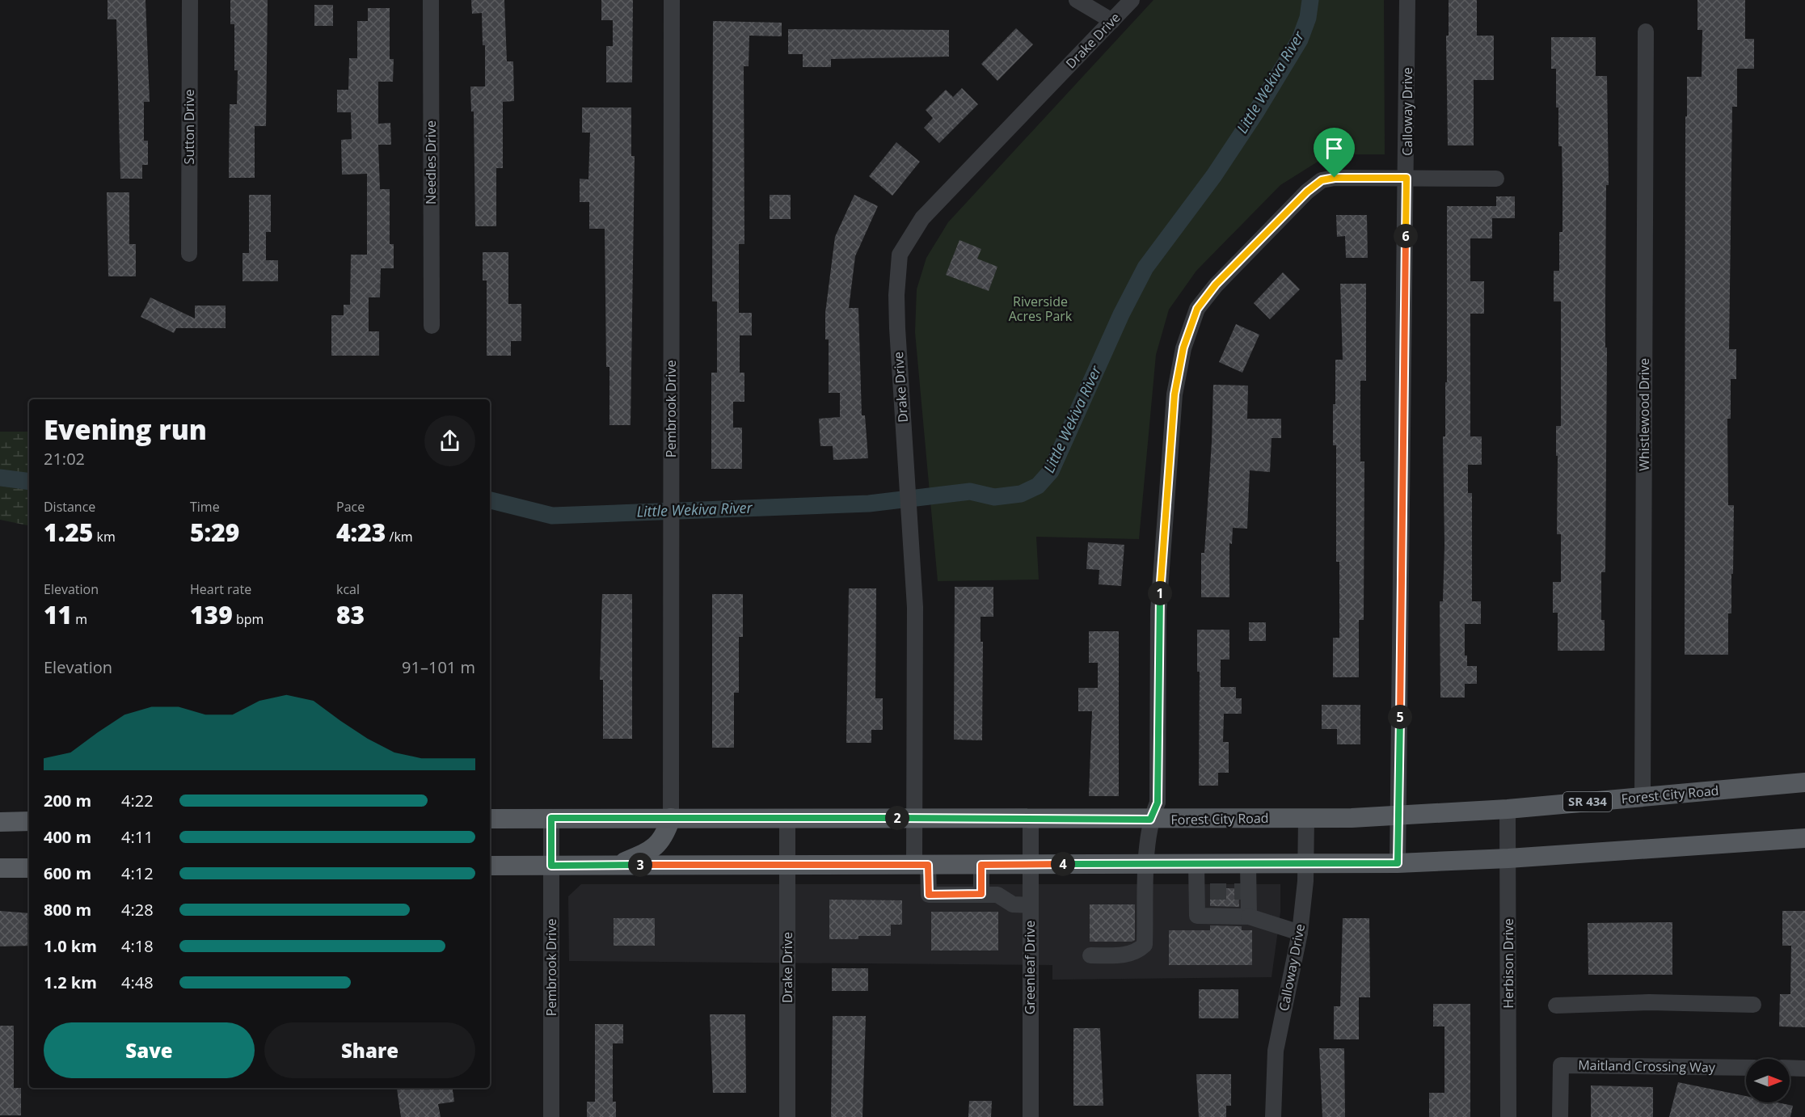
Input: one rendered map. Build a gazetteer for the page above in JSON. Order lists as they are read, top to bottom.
{
  "streets": {
    "main road": ["Forest City Road", "SR 434"],
    "street": [
      "Drake Drive",
      "Calloway Drive",
      "Sutton Drive",
      "Needles Drive",
      "Pembrook Drive",
      "Whistlewood Drive",
      "Herbison Drive",
      "Greenleaf Drive",
      "Maitland Crossing Way"
    ]
  },
  "crossings": [
    ["Drake Drive", "Forest City Road"],
    ["Calloway Drive", "Forest City Road"],
    ["Pembrook Drive", "Forest City Road"],
    ["Whistlewood Drive", "Forest City Road"],
    ["Forest City Road", "Herbison Drive"],
    ["Forest City Road", "Greenleaf Drive"]
  ],
  "water": ["Little Wekiva River"],
  "parks": ["Riverside Acres Park"],
  "north": "right",
  "page": {
    "pins": [
      "6",
      "1",
      "5",
      "2",
      "4",
      "3"
    ],
    "heading": ["Evening run", "21:02"],
    "stats": [
      ["Distance", "1.25 km"],
      ["Time", "5:29"],
      ["Pace", "4:23 /km"],
      ["Elevation", "11 m"],
      ["Heart rate", "139 bpm"],
      ["kcal", "83"]
    ],
    "chart": ["Elevation", "91–101 m"],
    "list": [
      {
        "name": "200 m",
        "note": "4:22"
      },
      {
        "name": "400 m",
        "note": "4:11"
      },
      {
        "name": "600 m",
        "note": "4:12"
      },
      {
        "name": "800 m",
        "note": "4:28"
      },
      {
        "name": "1.0 km",
        "note": "4:18"
      },
      {
        "name": "1.2 km",
        "note": "4:48"
      }
    ],
    "buttons": ["Save", "Share"]
  }
}
